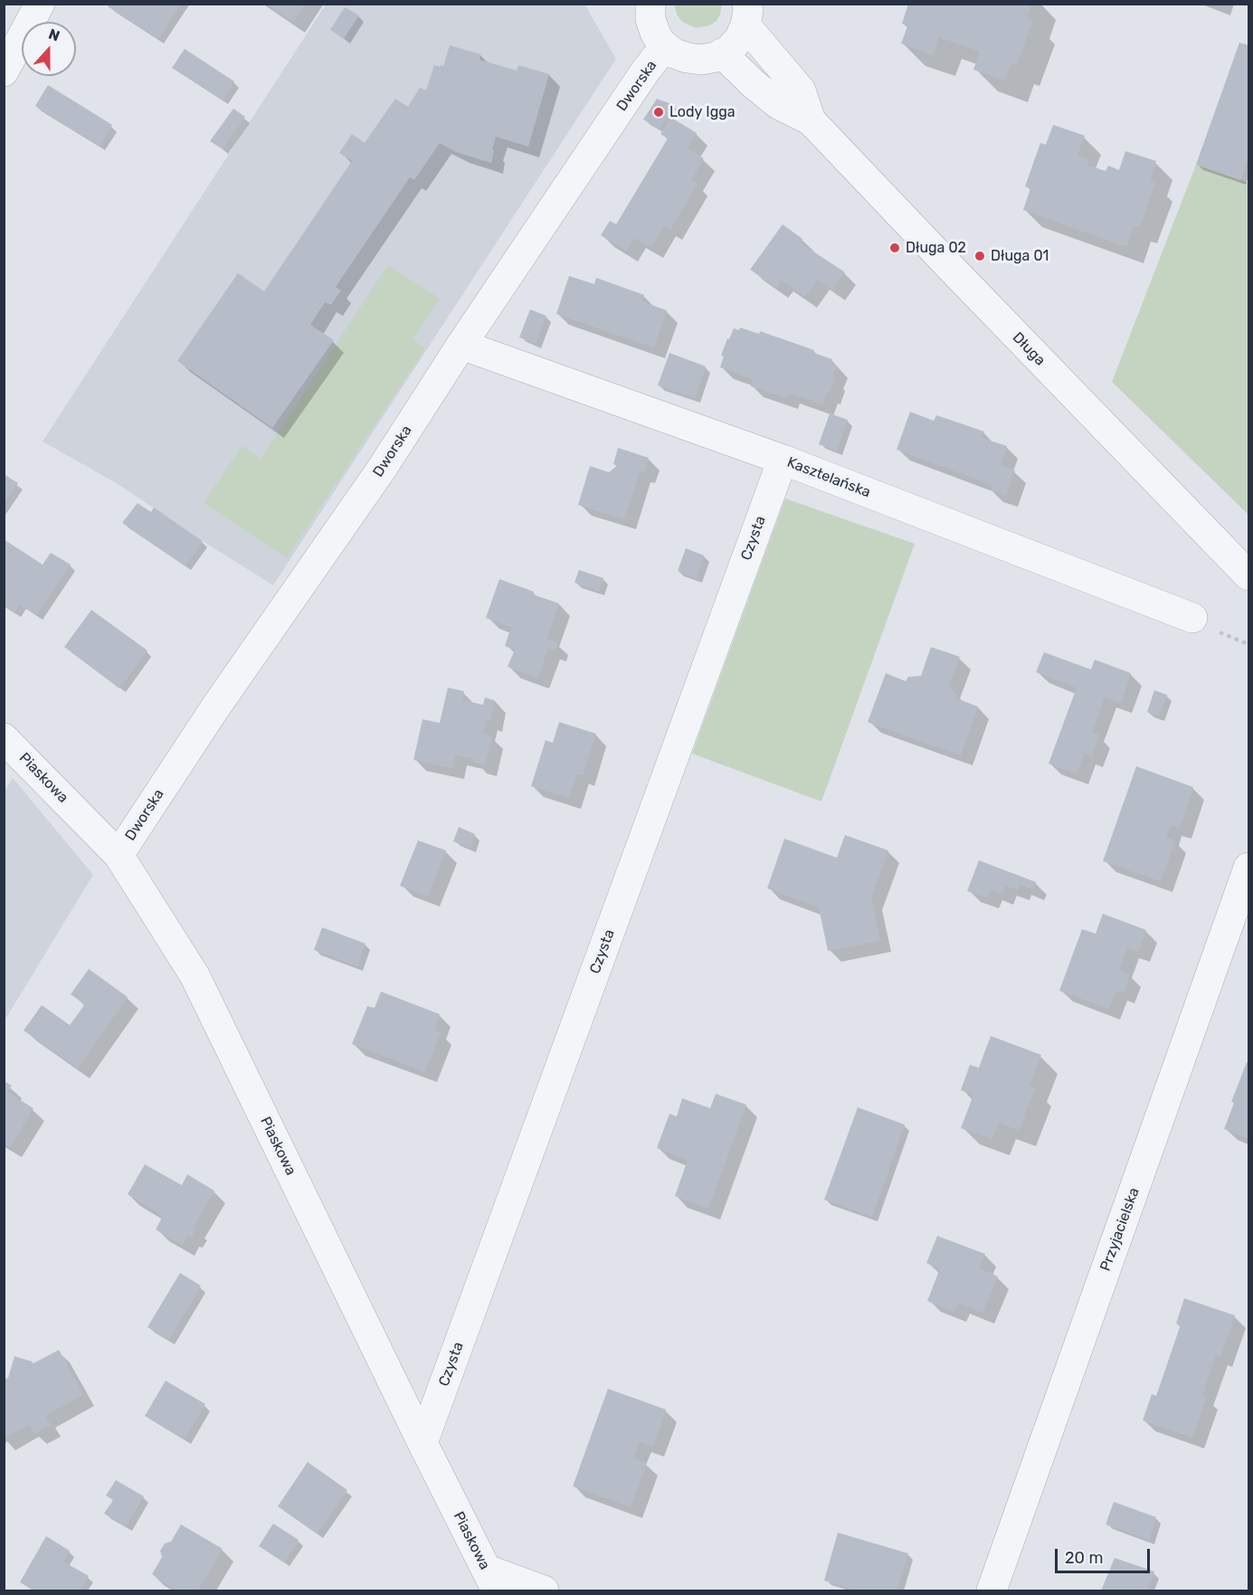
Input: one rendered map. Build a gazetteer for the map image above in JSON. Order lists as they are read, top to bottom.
{
  "streets": {
    "street": [
      "Dworska",
      "Długa",
      "Kasztelańska",
      "Czysta",
      "Piaskowa",
      "Przyjacielska"
    ]
  },
  "crossings": [
    ["Dworska", "Kasztelańska"],
    ["Dworska", "Piaskowa"],
    ["Kasztelańska", "Czysta"],
    ["Czysta", "Piaskowa"]
  ],
  "places": ["Lody Igga", "Długa 02", "Długa 01"],
  "scale_bar": "20 m",
  "north": "top"
}
